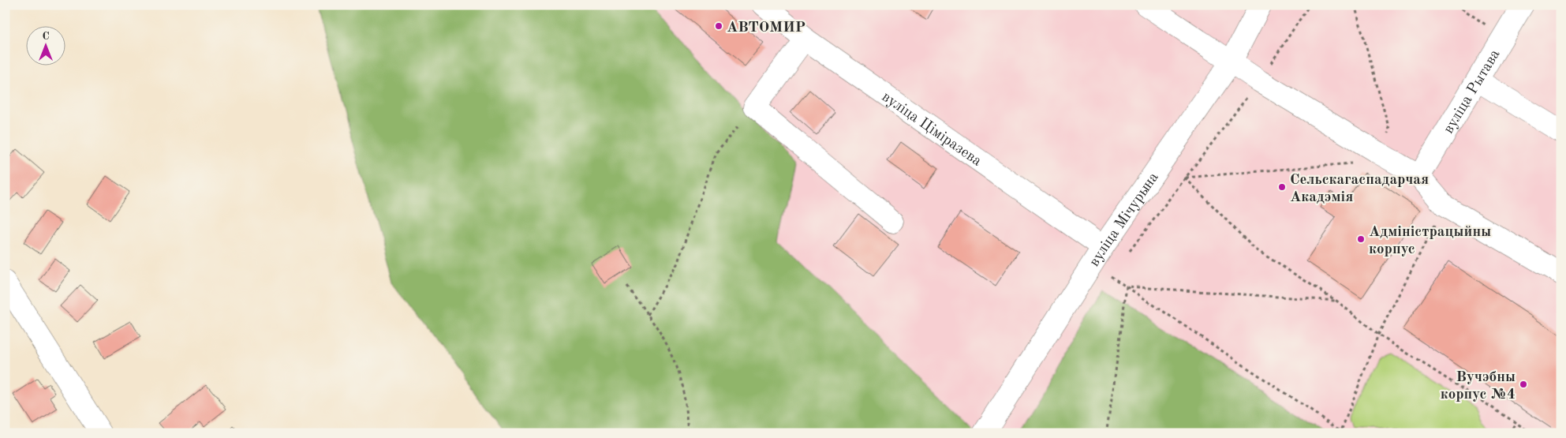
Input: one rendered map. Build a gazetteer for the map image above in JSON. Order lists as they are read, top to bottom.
{
  "streets": {
    "street": ["вуліца Рытава", "вуліца Ціміразева", "вуліца Мічурына"]
  },
  "crossings": [
    ["вуліца Ціміразева", "вуліца Мічурына"]
  ],
  "places": [
    "АВТОМИР",
    "Сельскагаспадарчая Акадэмія",
    "Адміністрацыйны корпус",
    "Вучэбны корпус №4"
  ],
  "north": "top"
}
